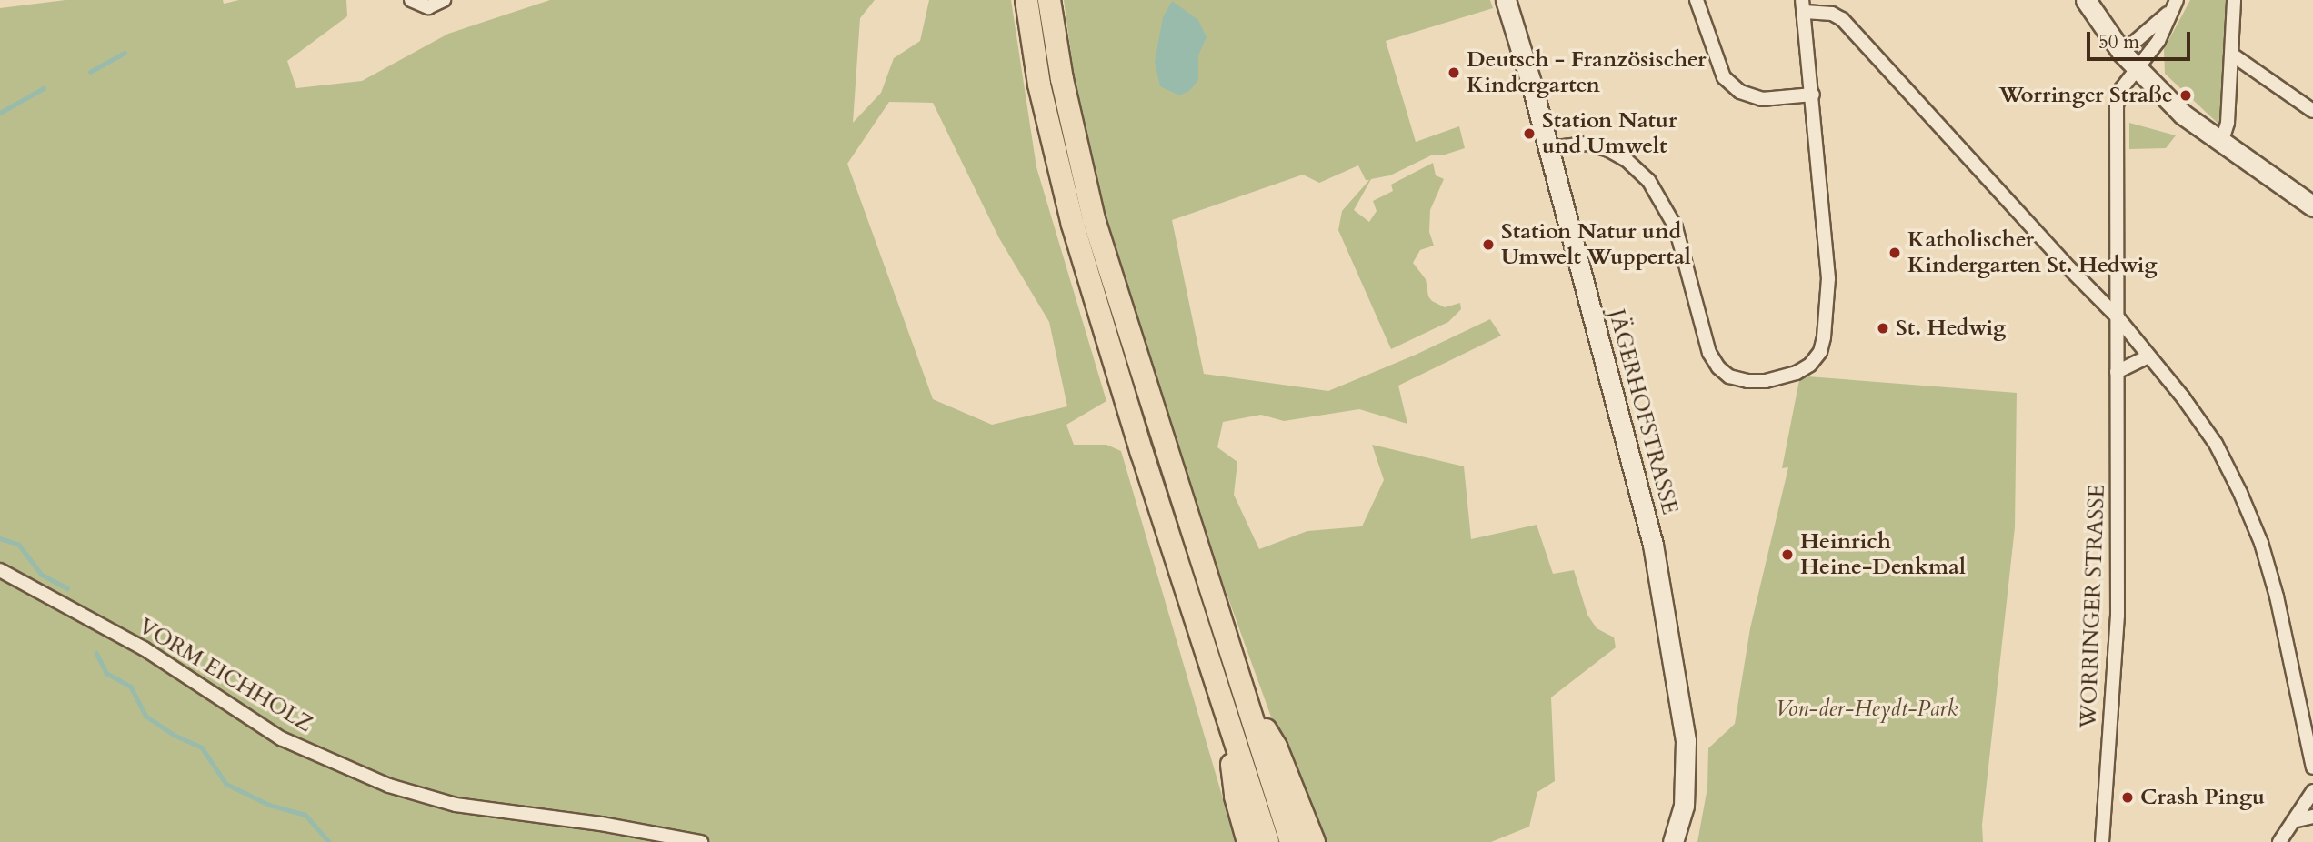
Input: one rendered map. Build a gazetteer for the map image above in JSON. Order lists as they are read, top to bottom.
{
  "streets": {
    "main road": ["JÄGERHOFSTRASSE"],
    "street": ["WORRINGER STRASSE", "VORM EICHHOLZ"]
  },
  "parks": ["Von-der-Heydt-Park"],
  "places": [
    "Deutsch - Französischer Kindergarten",
    "Worringer Straße",
    "Station Natur und Umwelt",
    "Station Natur und Umwelt Wuppertal",
    "Katholischer Kindergarten St. Hedwig",
    "St. Hedwig",
    "Heinrich Heine-Denkmal",
    "Crash Pingu"
  ],
  "scale_bar": "50 m"
}
